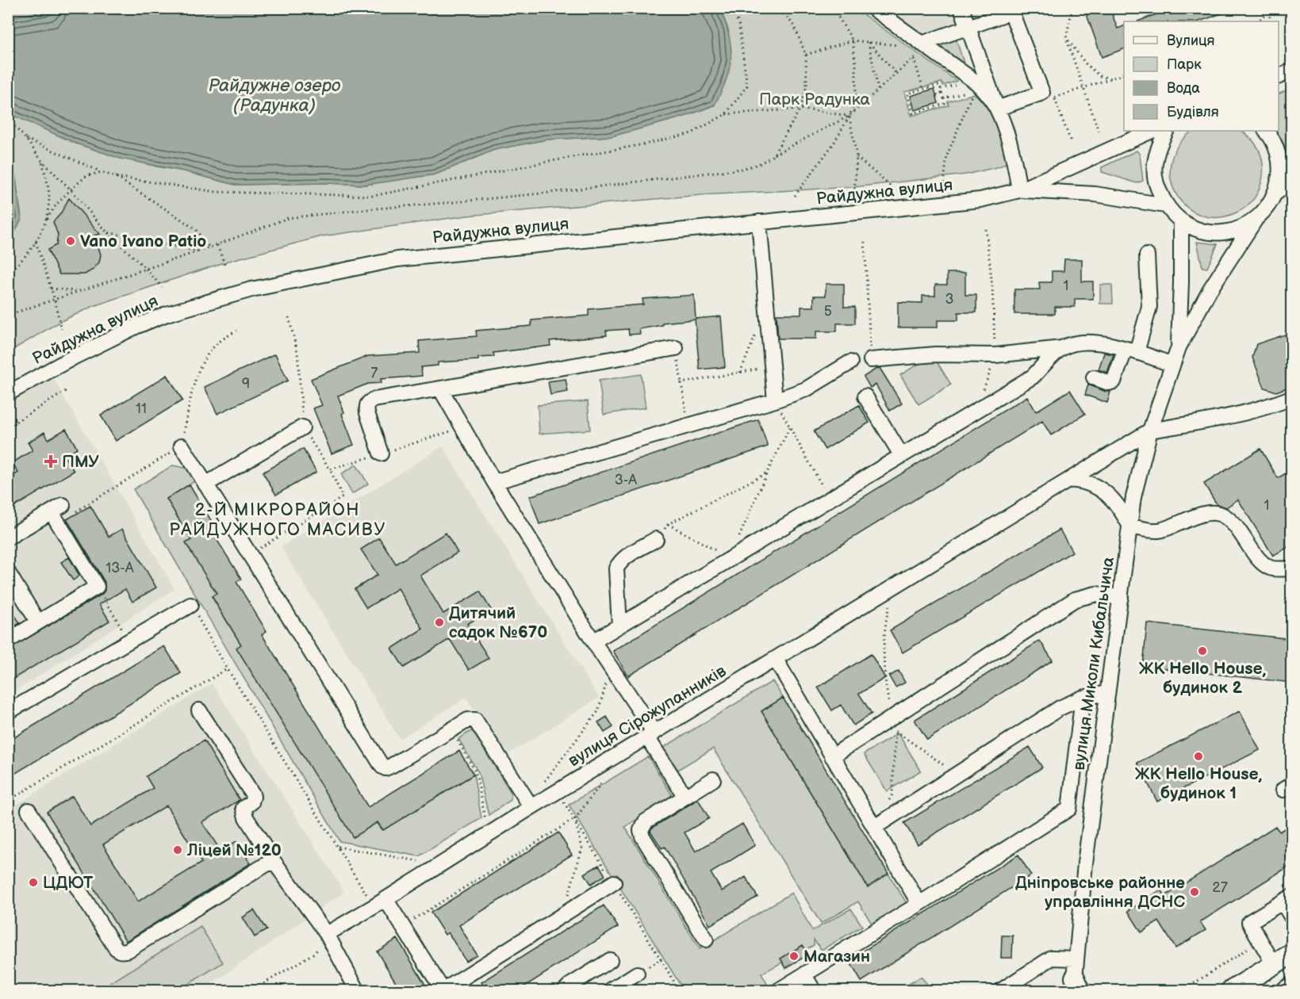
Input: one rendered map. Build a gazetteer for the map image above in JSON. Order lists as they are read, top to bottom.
{
  "streets": {
    "street": ["Райдужна вулиця", "вулиця Миколи Кибальчича", "вулиця Сірожупанників"]
  },
  "crossings": [
    ["вулиця Миколи Кибальчича", "вулиця Сірожупанників"]
  ],
  "districts": ["2-Й МІКРОРАЙОН РАЙДУЖНОГО МАСИВУ"],
  "water": ["Райдужне озеро (Радунка)"],
  "parks": ["Парк Радунка"],
  "places": {
    "other": [
      "Vano Ivano Patio",
      "Дитячий садок №670",
      "ЖК Hello House, будинок 2",
      "ЖК Hello House, будинок 1",
      "Ліцей №120",
      "ЦДЮТ",
      "Дніпровське районне управління ДСНС",
      "Магазин"
    ],
    "health": ["ПМУ"]
  },
  "house_numbers": [
    "1",
    "3",
    "5",
    "7",
    "9",
    "11",
    "3-А",
    "1",
    "13-А",
    "27"
  ],
  "legend": [
    "Вулиця",
    "Парк",
    "Вода",
    "Будівля"
  ]
}
